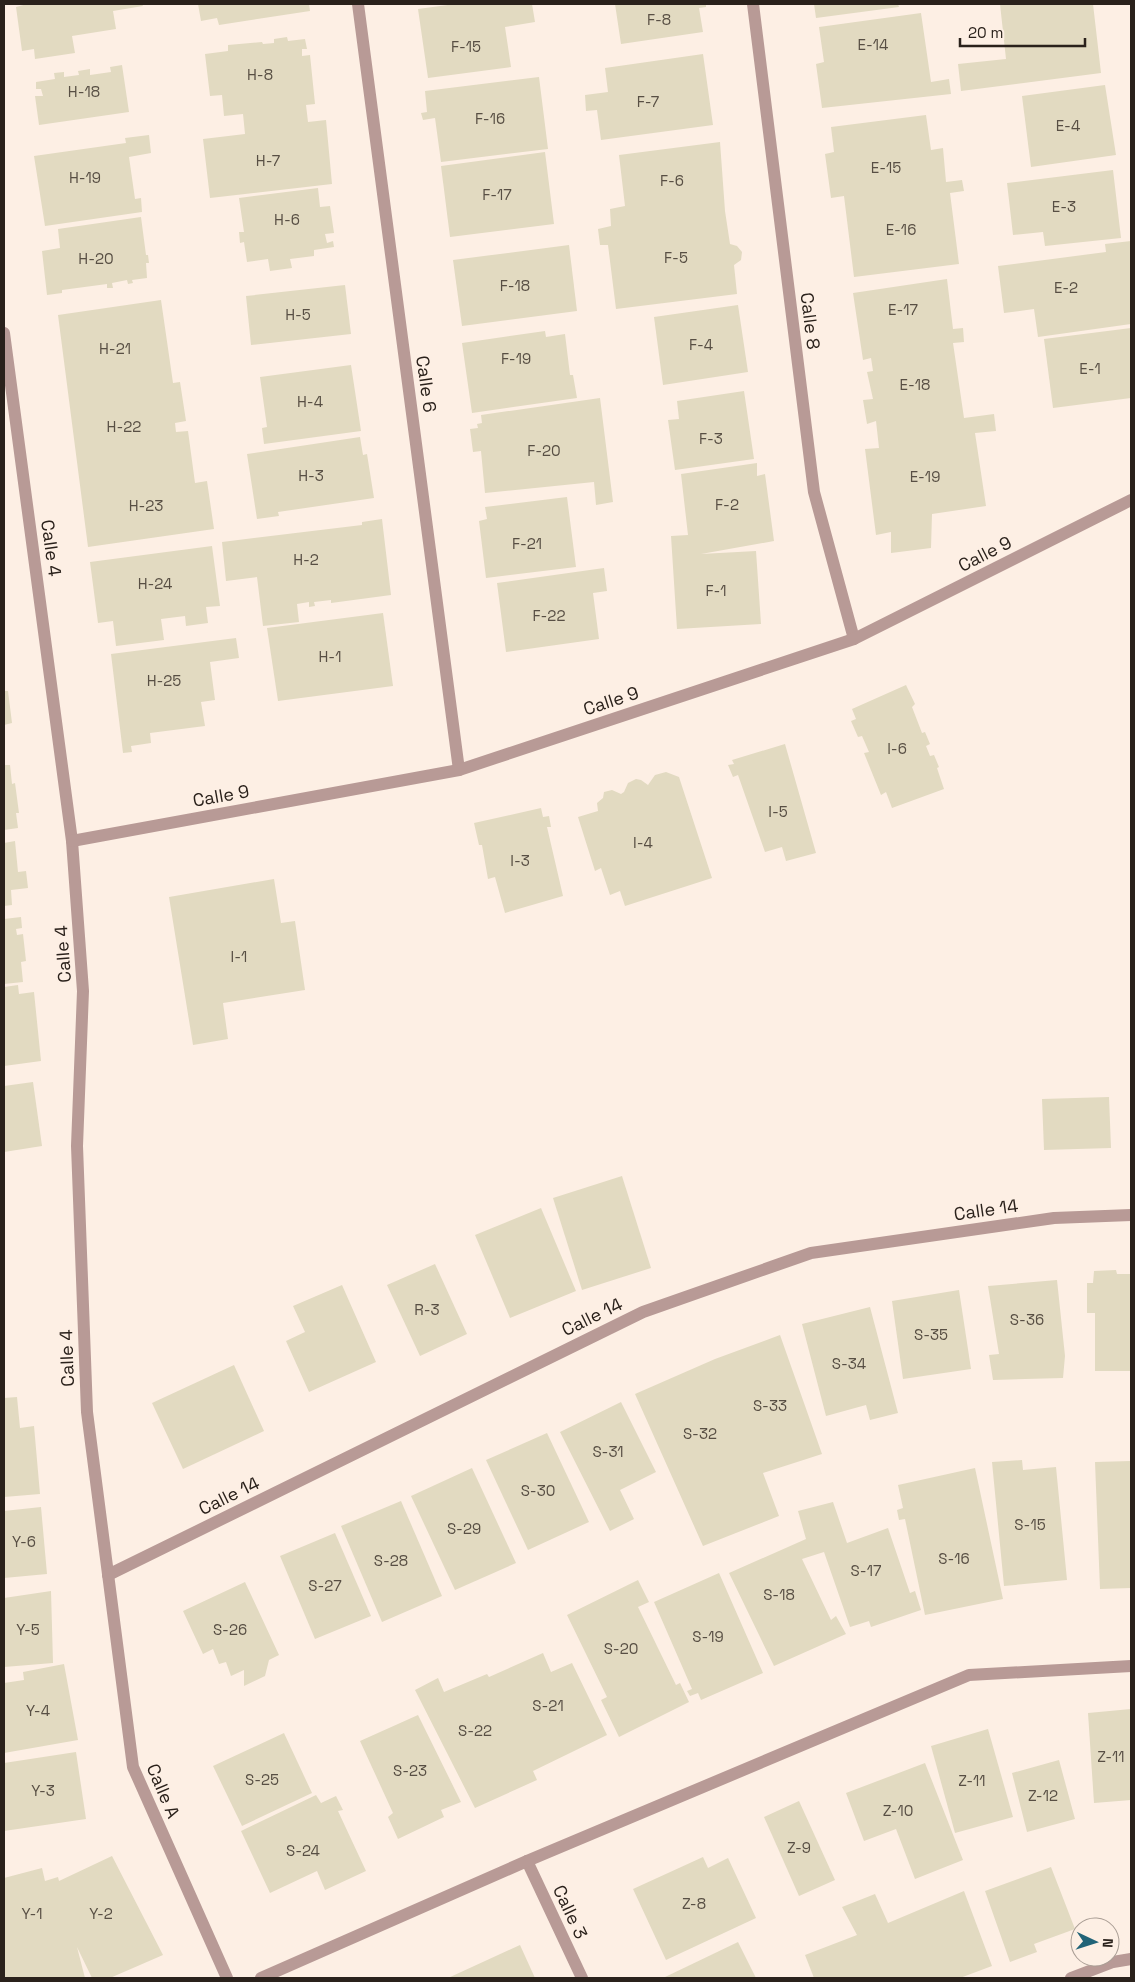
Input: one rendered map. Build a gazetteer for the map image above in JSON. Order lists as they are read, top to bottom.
{
  "streets": {
    "street": [
      "Calle 8",
      "Calle 6",
      "Calle 4",
      "Calle 9",
      "Calle 14",
      "Calle A",
      "Calle 3"
    ]
  },
  "crossings": [
    ["Calle 8", "Calle 9"],
    ["Calle 6", "Calle 9"],
    ["Calle 4", "Calle 9"],
    ["Calle 4", "Calle 14"],
    ["Calle 4", "Calle A"],
    ["Calle 14", "Calle A"]
  ],
  "house_numbers": [
    "F-8",
    "E-14",
    "F-15",
    "H-8",
    "H-18",
    "F-7",
    "F-16",
    "E-4",
    "H-7",
    "E-15",
    "H-19",
    "F-6",
    "F-17",
    "E-3",
    "H-6",
    "E-16",
    "F-5",
    "H-20",
    "F-18",
    "E-2",
    "E-17",
    "H-5",
    "F-4",
    "H-21",
    "F-19",
    "E-1",
    "E-18",
    "H-4",
    "H-22",
    "F-3",
    "F-20",
    "H-3",
    "E-19",
    "F-2",
    "H-23",
    "F-21",
    "H-2",
    "H-24",
    "F-1",
    "F-22",
    "H-1",
    "H-25",
    "I-6",
    "I-5",
    "I-4",
    "I-3",
    "I-1",
    "R-3",
    "S-36",
    "S-35",
    "S-34",
    "S-33",
    "S-32",
    "S-31",
    "S-30",
    "S-15",
    "S-29",
    "Y-6",
    "S-16",
    "S-28",
    "S-17",
    "S-27",
    "S-18",
    "Y-5",
    "S-26",
    "S-19",
    "S-20",
    "S-21",
    "Y-4",
    "S-22",
    "Z-11",
    "S-23",
    "S-25",
    "Z-11",
    "Y-3",
    "Z-12",
    "Z-10",
    "Z-9",
    "S-24",
    "Z-8",
    "Y-1",
    "Y-2"
  ],
  "scale_bar": "20 m",
  "north": "right"
}
